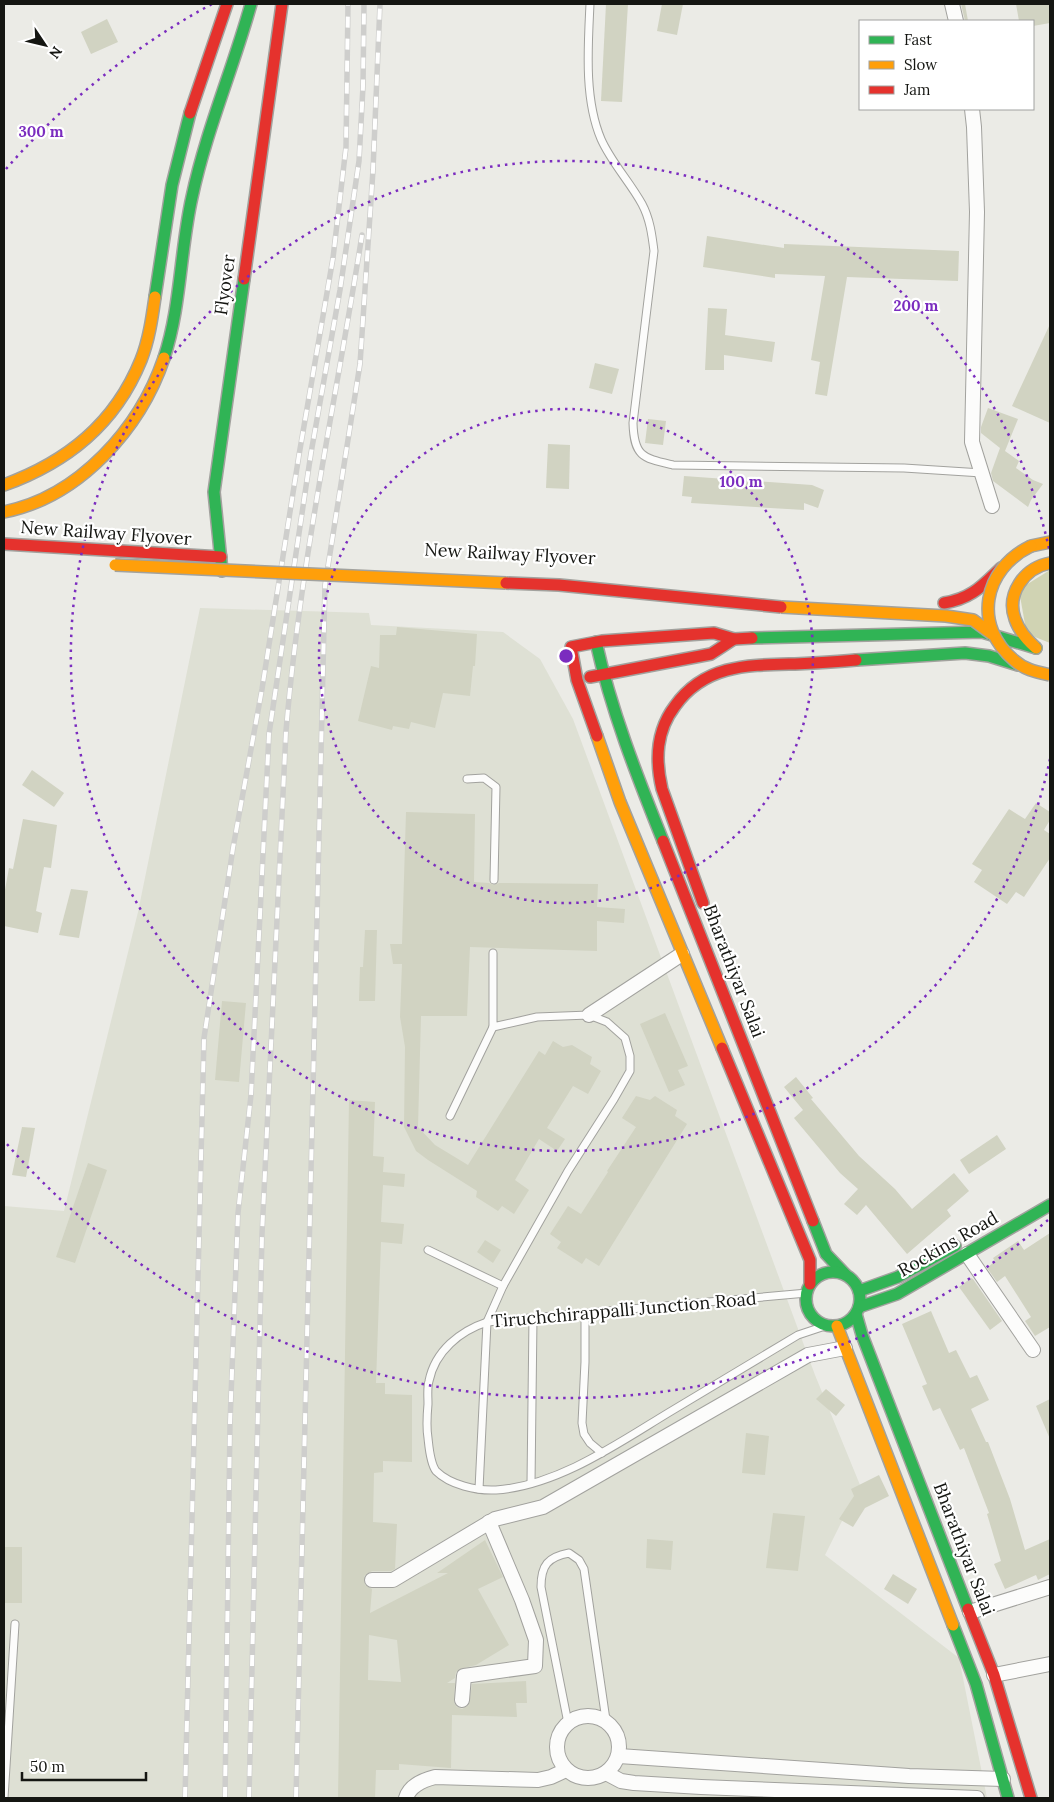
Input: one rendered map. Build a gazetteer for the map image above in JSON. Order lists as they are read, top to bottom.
{
  "streets": {
    "main road": [
      "Flyover",
      "New Railway Flyover",
      "Bharathiyar Salai",
      "Rockins Road"
    ],
    "lane": ["Tiruchchirappalli Junction Road"]
  },
  "crossings": [
    ["Flyover", "New Railway Flyover"],
    ["Bharathiyar Salai", "Rockins Road"],
    ["Bharathiyar Salai", "Tiruchchirappalli Junction Road"],
    ["Rockins Road", "Tiruchchirappalli Junction Road"]
  ],
  "legend": ["Fast", "Slow", "Jam"],
  "scale_bar": "50 m",
  "north": "bottom right",
  "rings": ["300 m", "200 m", "100 m"]
}
